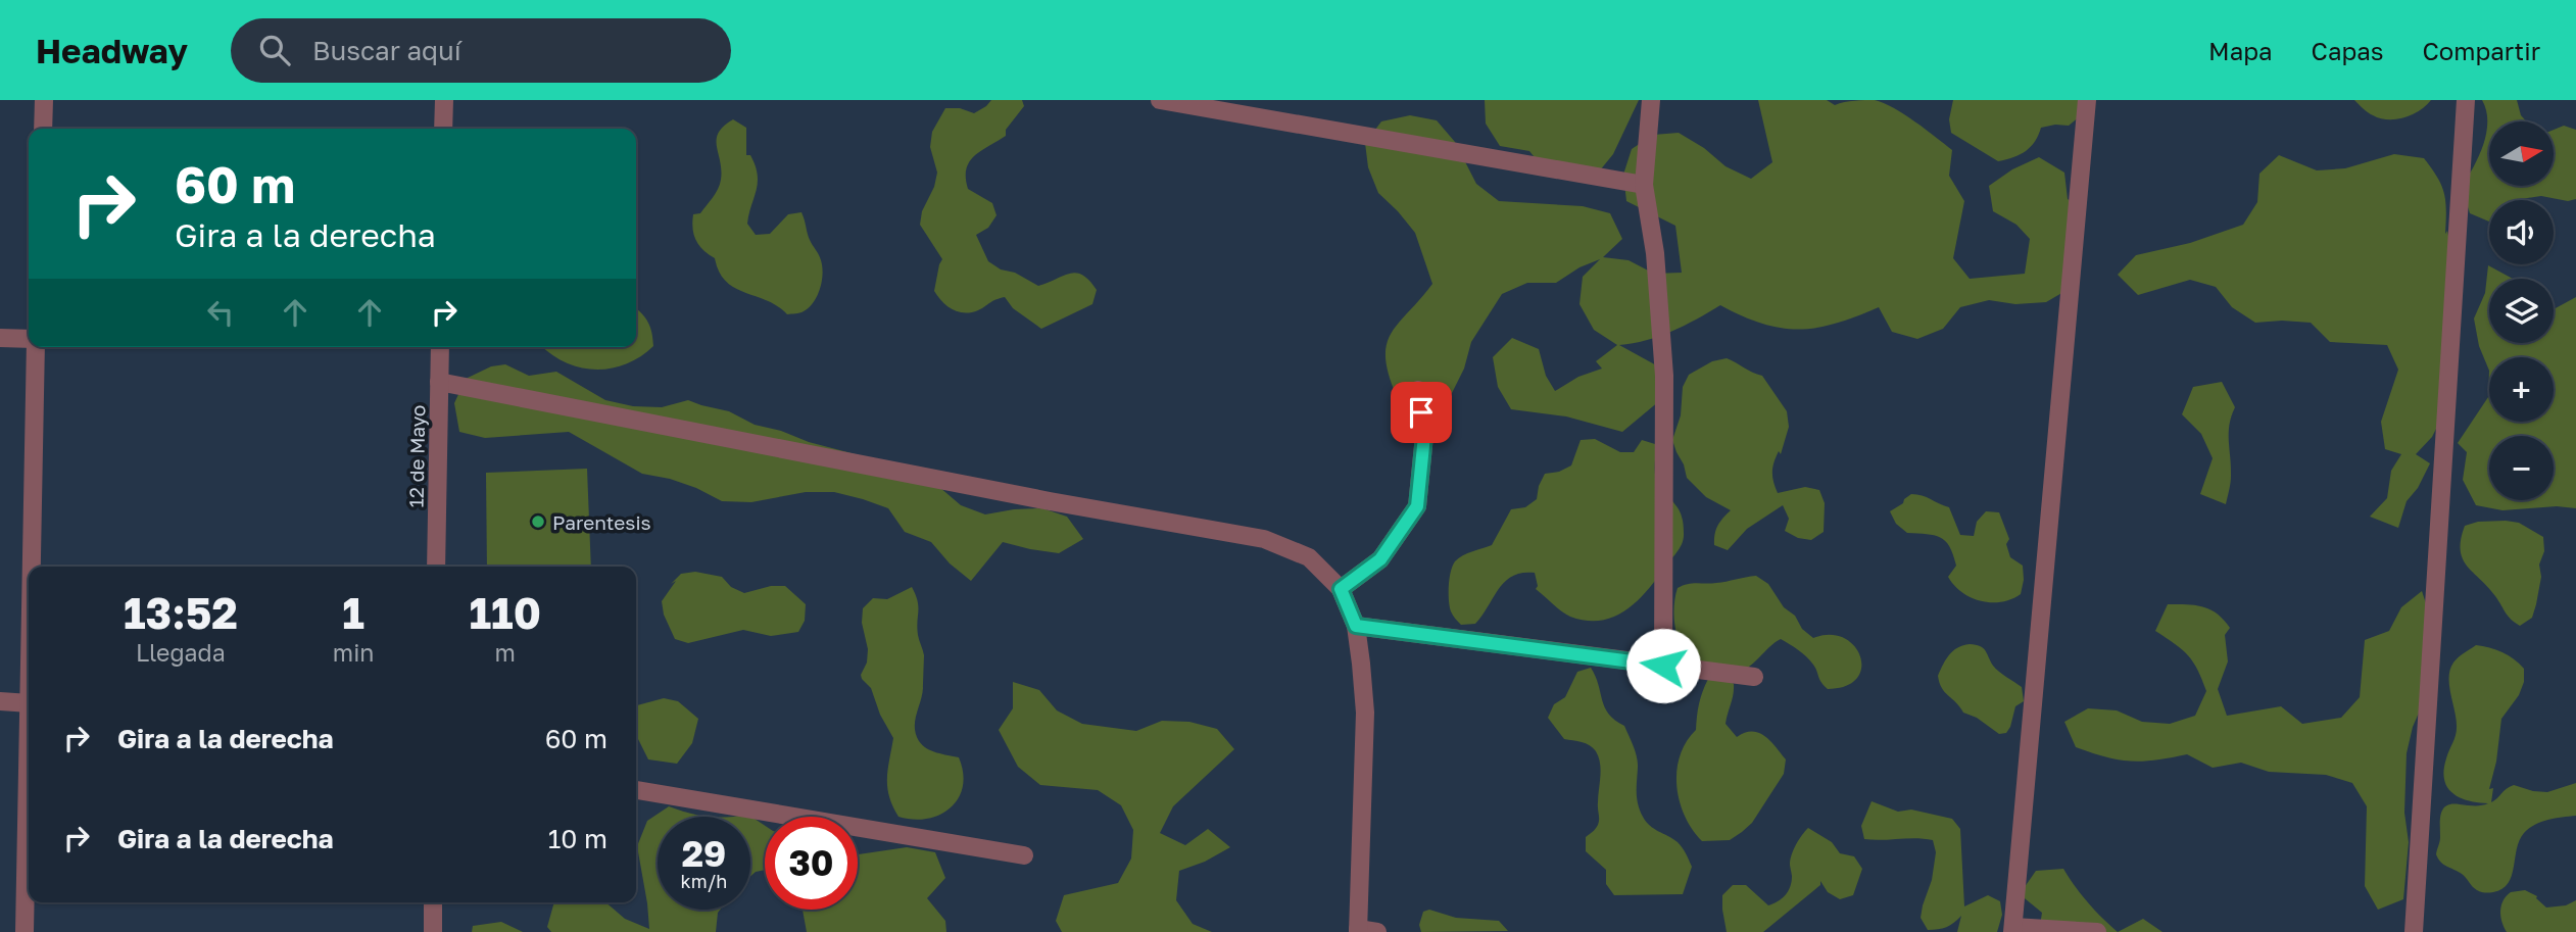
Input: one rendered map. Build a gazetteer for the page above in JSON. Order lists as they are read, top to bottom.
{
  "streets": {
    "street": ["12 de Mayo"]
  },
  "places": ["Parentesis"],
  "north": "right",
  "page": {
    "header": "Headway",
    "search": "Buscar aquí",
    "nav": ["Mapa", "Capas", "Compartir"],
    "map_buttons": ["+", "−"],
    "turn": ["60 m", "Gira a la derecha"],
    "eta": [
      "13:52",
      "Llegada",
      "1",
      "min",
      "110",
      "m"
    ],
    "list": [
      {
        "name": "Gira a la derecha",
        "value": "60 m"
      },
      {
        "name": "Gira a la derecha",
        "value": "10 m"
      }
    ],
    "speed": "29 km/h",
    "limit": "30"
  }
}
